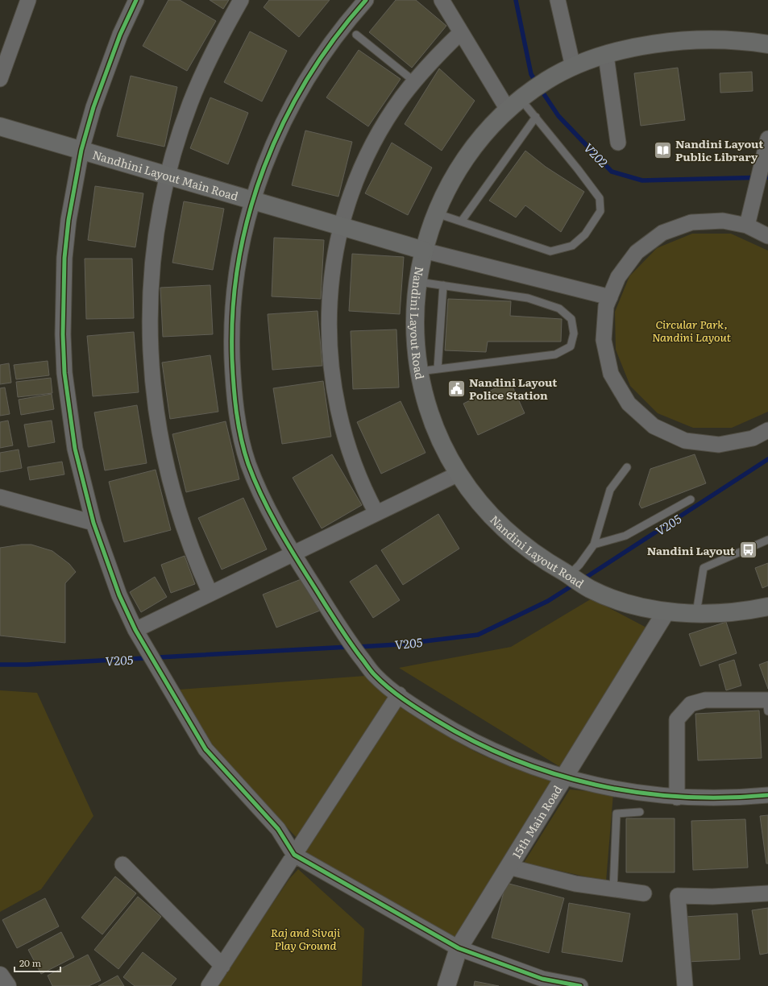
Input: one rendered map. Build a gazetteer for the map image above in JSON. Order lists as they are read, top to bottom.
{
  "streets": {
    "main road": ["Nandhini Layout Main Road", "Nandini Layout Road"],
    "street": ["15th Main Road"]
  },
  "crossings": [
    ["Nandhini Layout Main Road", "Nandini Layout Road"],
    ["Nandini Layout Road", "15th Main Road"]
  ],
  "water": ["V202", "V205"],
  "parks": ["Circular Park, Nandini Layout", "Raj and Sivaji Play Ground"],
  "places": {
    "library": ["Nandini Layout Public Library"],
    "public building": ["Nandini Layout Police Station"],
    "bus stop": ["Nandini Layout"]
  },
  "scale_bar": "20 m"
}
